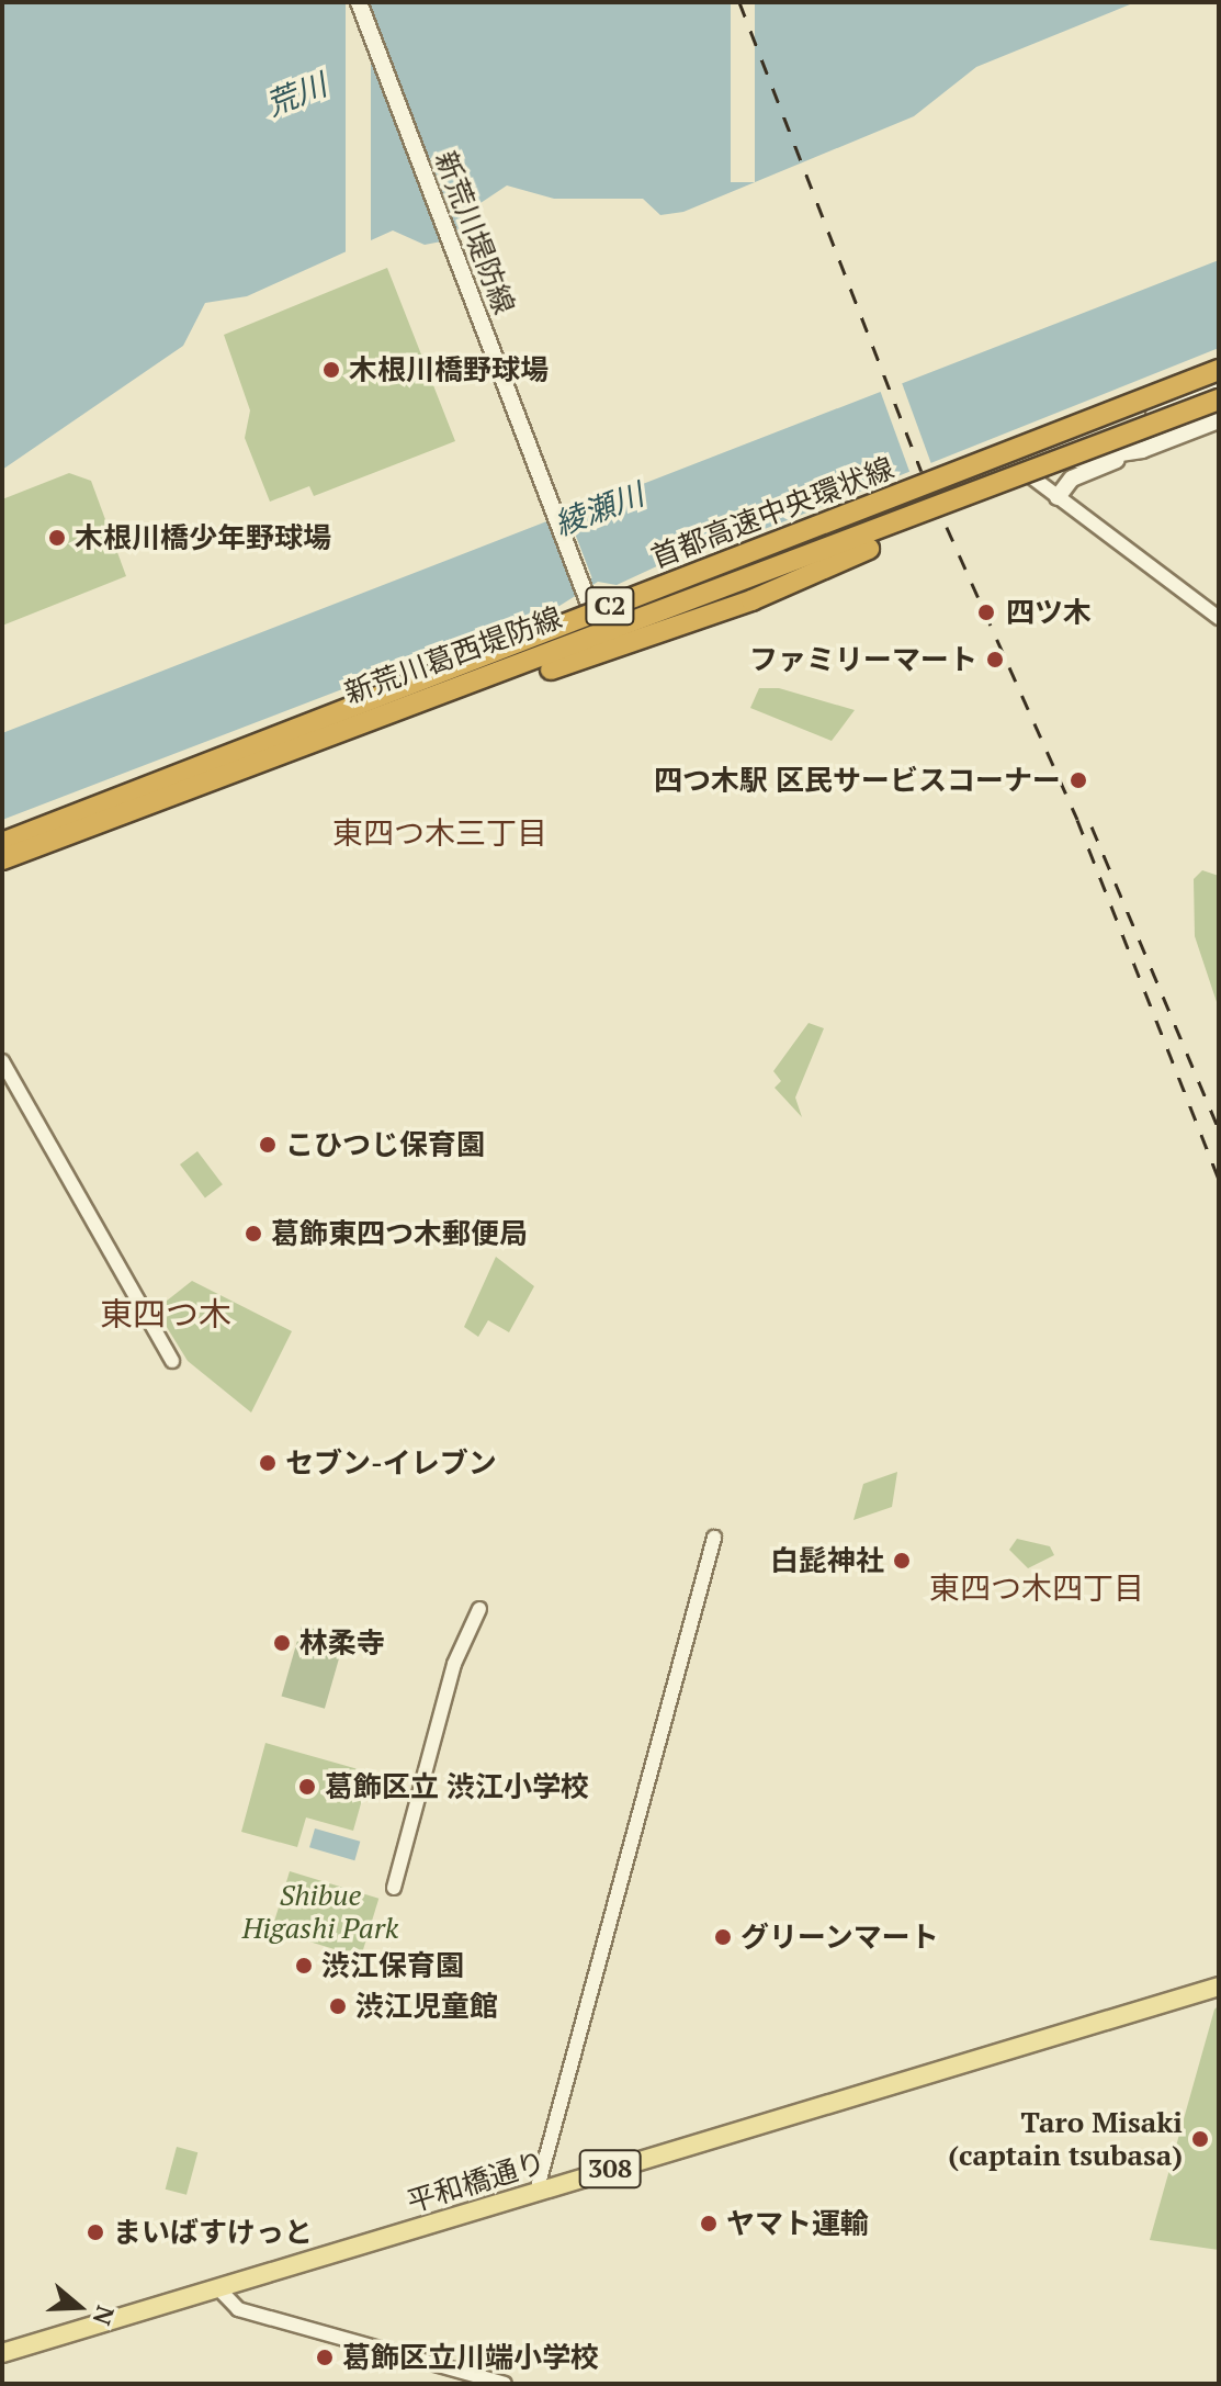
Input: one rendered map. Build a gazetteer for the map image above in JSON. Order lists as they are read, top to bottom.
{
  "streets": {
    "highway": ["首都高速中央環状線", "C2"],
    "main road": [
      "新荒川堤防線",
      "新荒川葛西堤防線",
      "308",
      "平和橋通り"
    ]
  },
  "crossings": [
    ["新荒川堤防線", "新荒川葛西堤防線"],
    ["首都高速中央環状線", "新荒川葛西堤防線"]
  ],
  "districts": ["東四つ木三丁目", "東四つ木", "東四つ木四丁目"],
  "water": ["荒川", "綾瀬川"],
  "parks": ["Shibue Higashi Park"],
  "places": [
    "木根川橋野球場",
    "木根川橋少年野球場",
    "四ツ木",
    "ファミリーマート",
    "四つ木駅 区民サービスコーナー",
    "こひつじ保育園",
    "葛飾東四つ木郵便局",
    "セブン-イレブン",
    "白髭神社",
    "林柔寺",
    "葛飾区立 渋江小学校",
    "グリーンマート",
    "渋江保育園",
    "渋江児童館",
    "Taro Misaki (captain tsubasa)",
    "ヤマト運輸",
    "まいばすけっと",
    "葛飾区立川端小学校"
  ],
  "north": "right"
}
